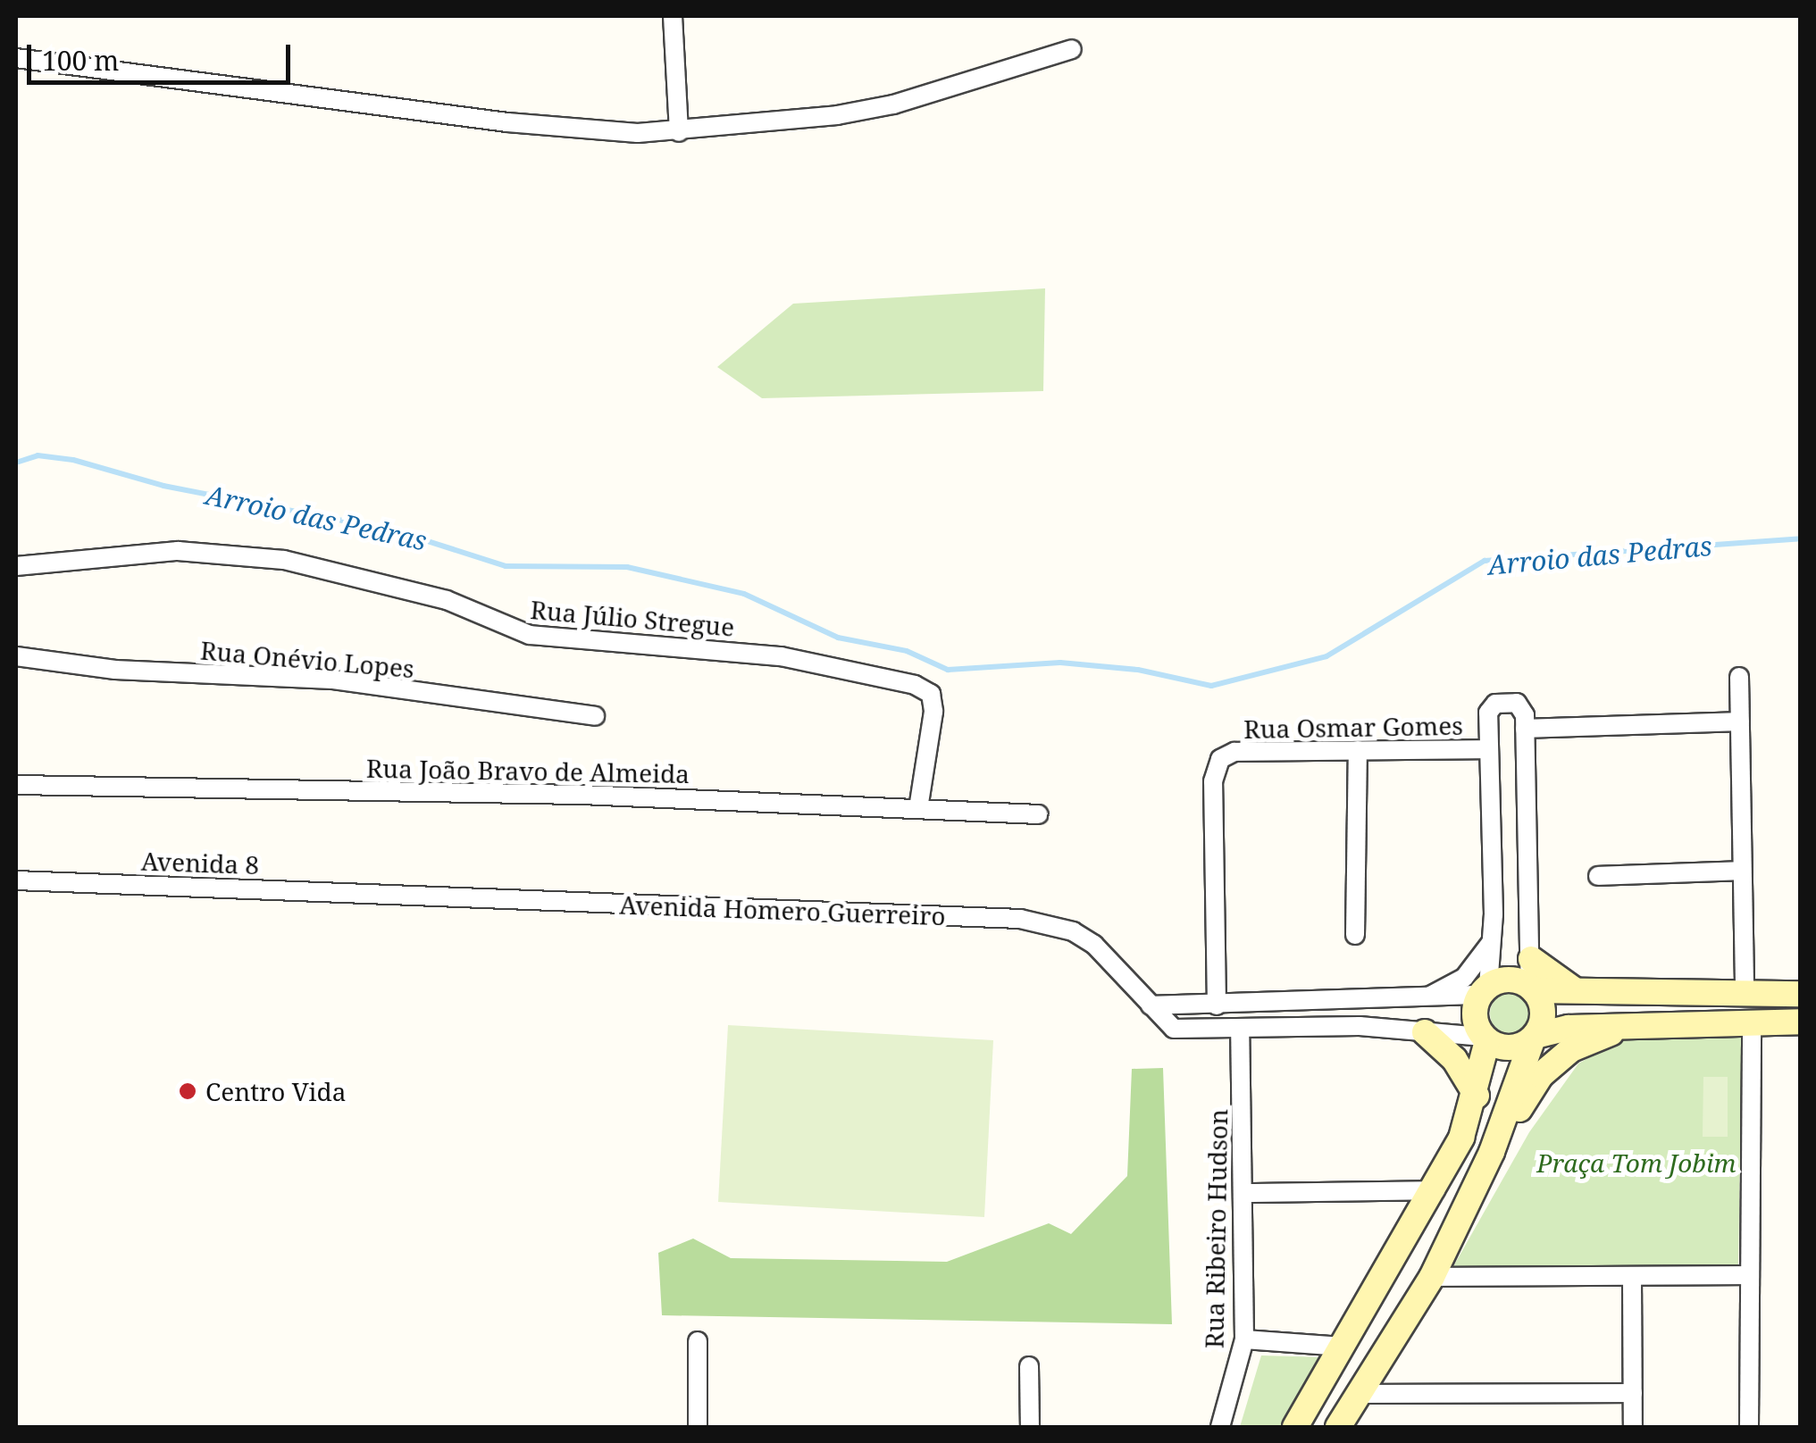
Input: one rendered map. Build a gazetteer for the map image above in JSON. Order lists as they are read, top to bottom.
{
  "streets": {
    "street": [
      "Rua Júlio Stregue",
      "Rua Onévio Lopes",
      "Rua Osmar Gomes",
      "Rua João Bravo de Almeida",
      "Avenida 8",
      "Avenida Homero Guerreiro",
      "Rua Ribeiro Hudson"
    ]
  },
  "crossings": [
    ["Rua Júlio Stregue", "Rua João Bravo de Almeida"],
    ["Avenida 8", "Avenida Homero Guerreiro"],
    ["Avenida Homero Guerreiro", "Rua Ribeiro Hudson"]
  ],
  "water": ["Arroio das Pedras"],
  "parks": ["Praça Tom Jobim"],
  "places": ["Centro Vida"],
  "scale_bar": "100 m"
}
